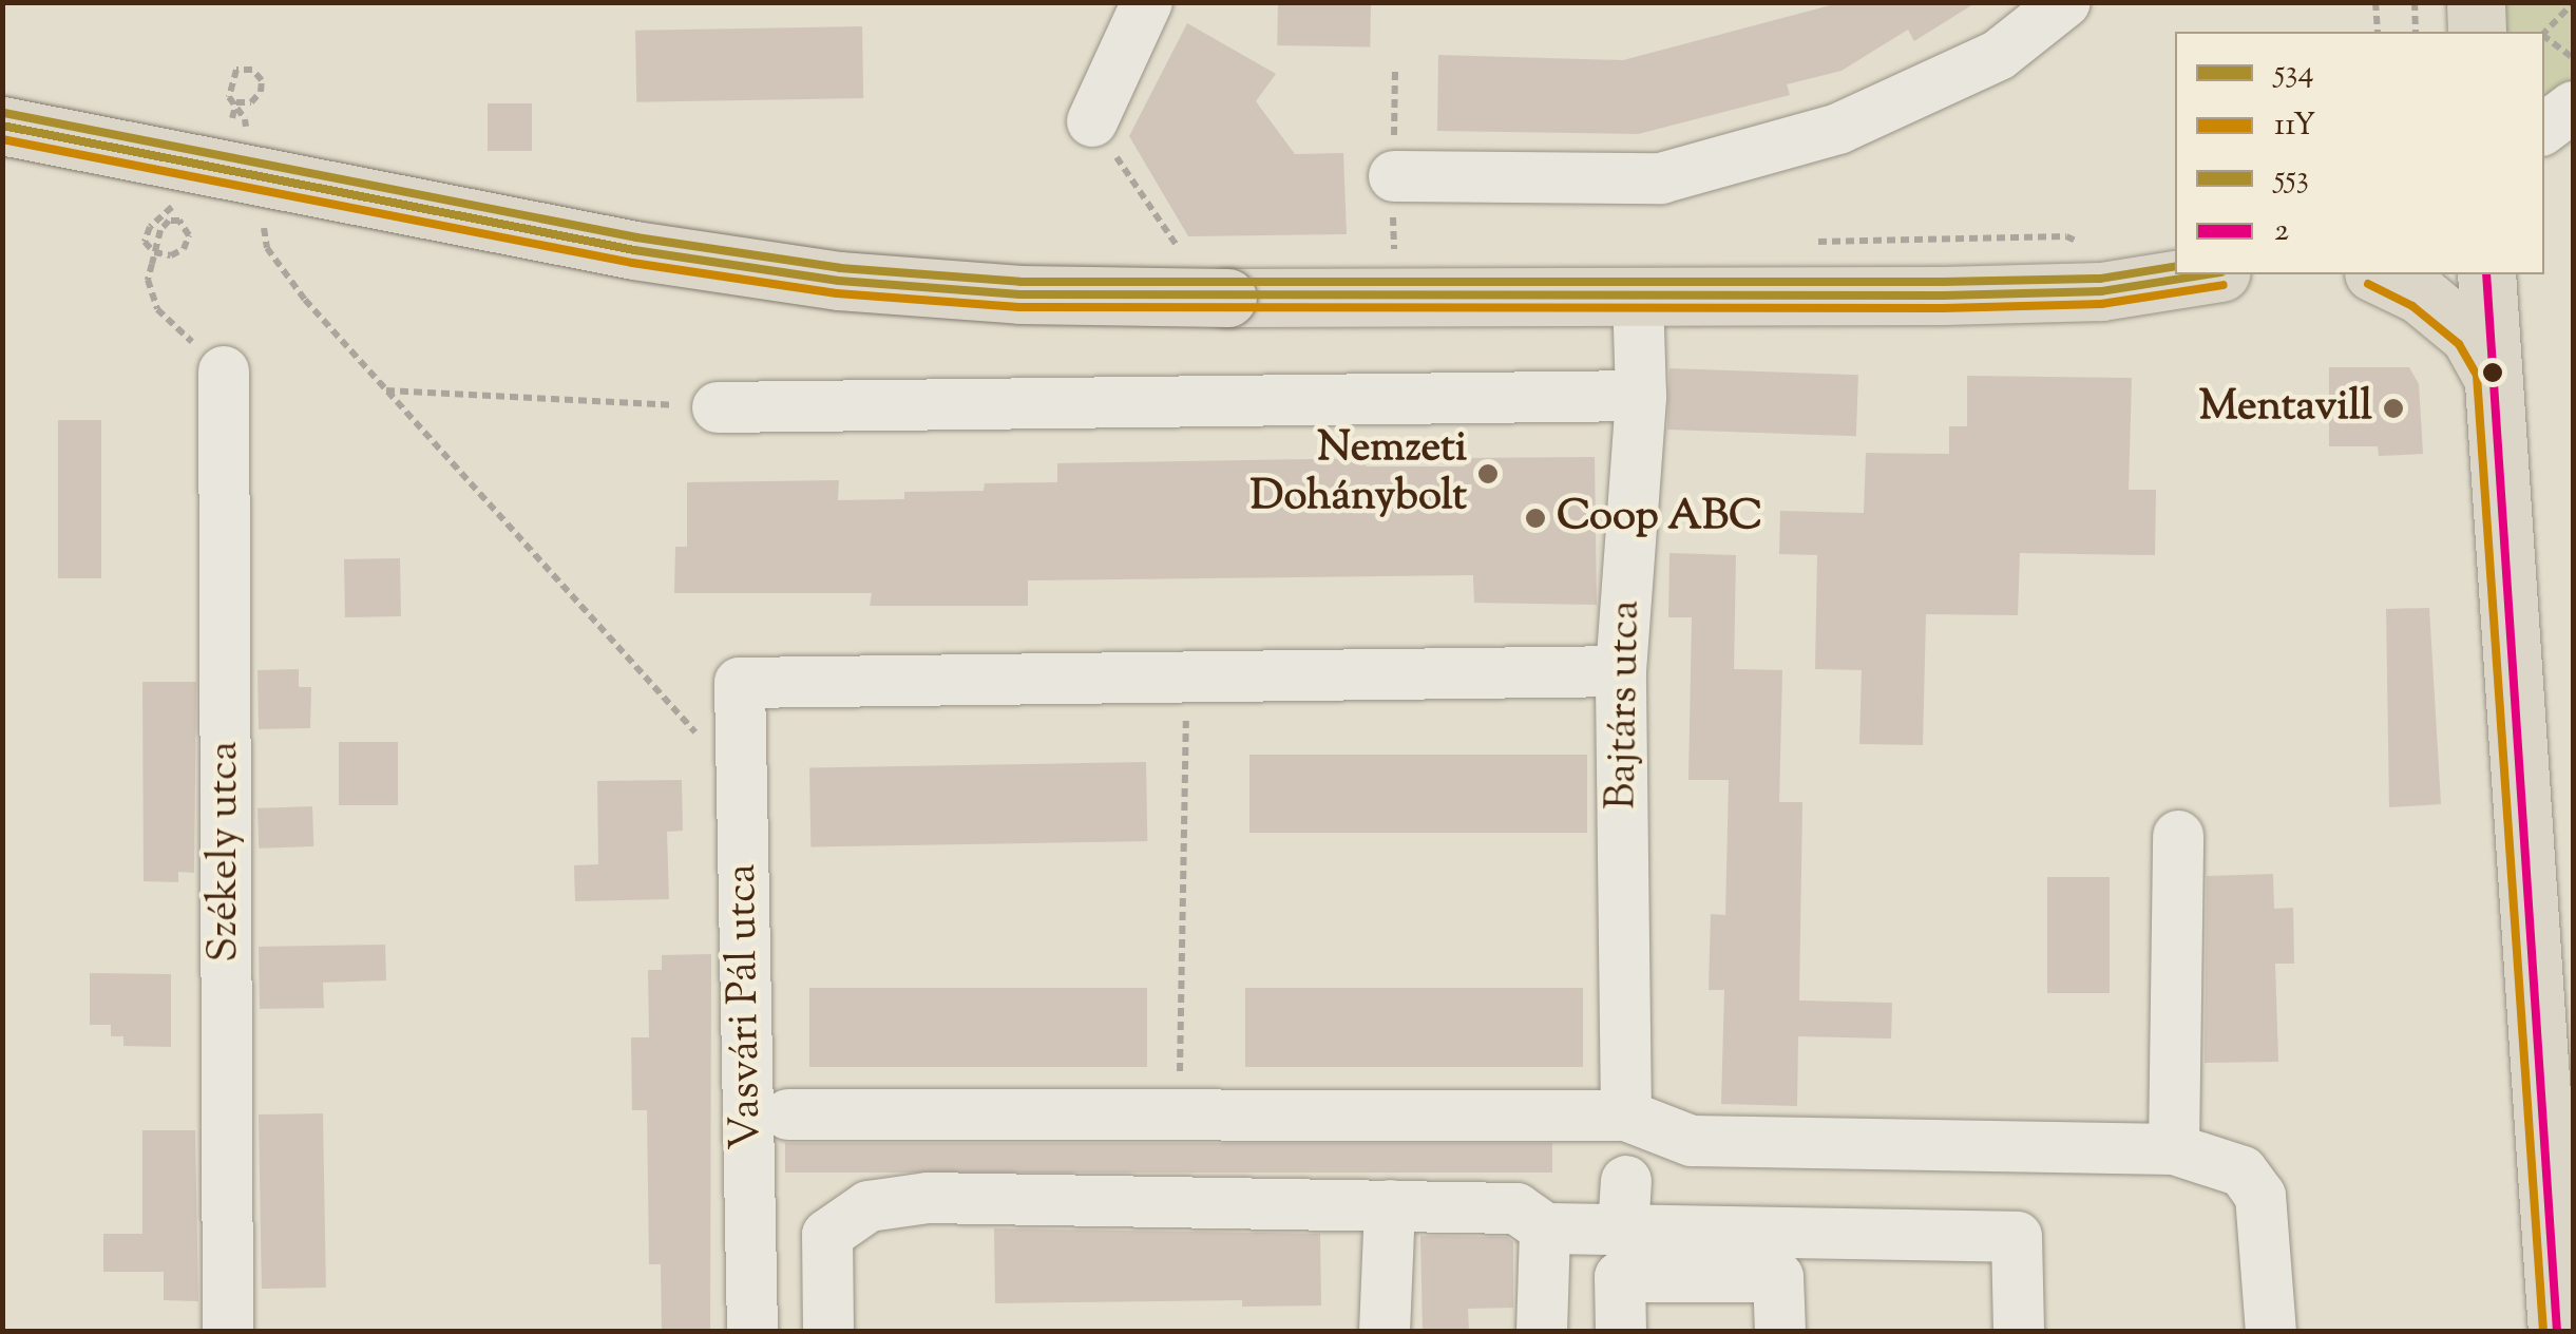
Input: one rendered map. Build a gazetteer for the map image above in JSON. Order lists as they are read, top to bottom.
{
  "streets": {
    "street": ["Bajtárs utca", "Székely utca", "Vasvári Pál utca"]
  },
  "places": ["Mentavill", "Nemzeti Dohánybolt", "Coop ABC"],
  "lines": [
    "transit line 553",
    "transit line 534",
    "transit line 11Y",
    "transit line 2"
  ],
  "legend": [
    "534",
    "11Y",
    "553",
    "2"
  ]
}
